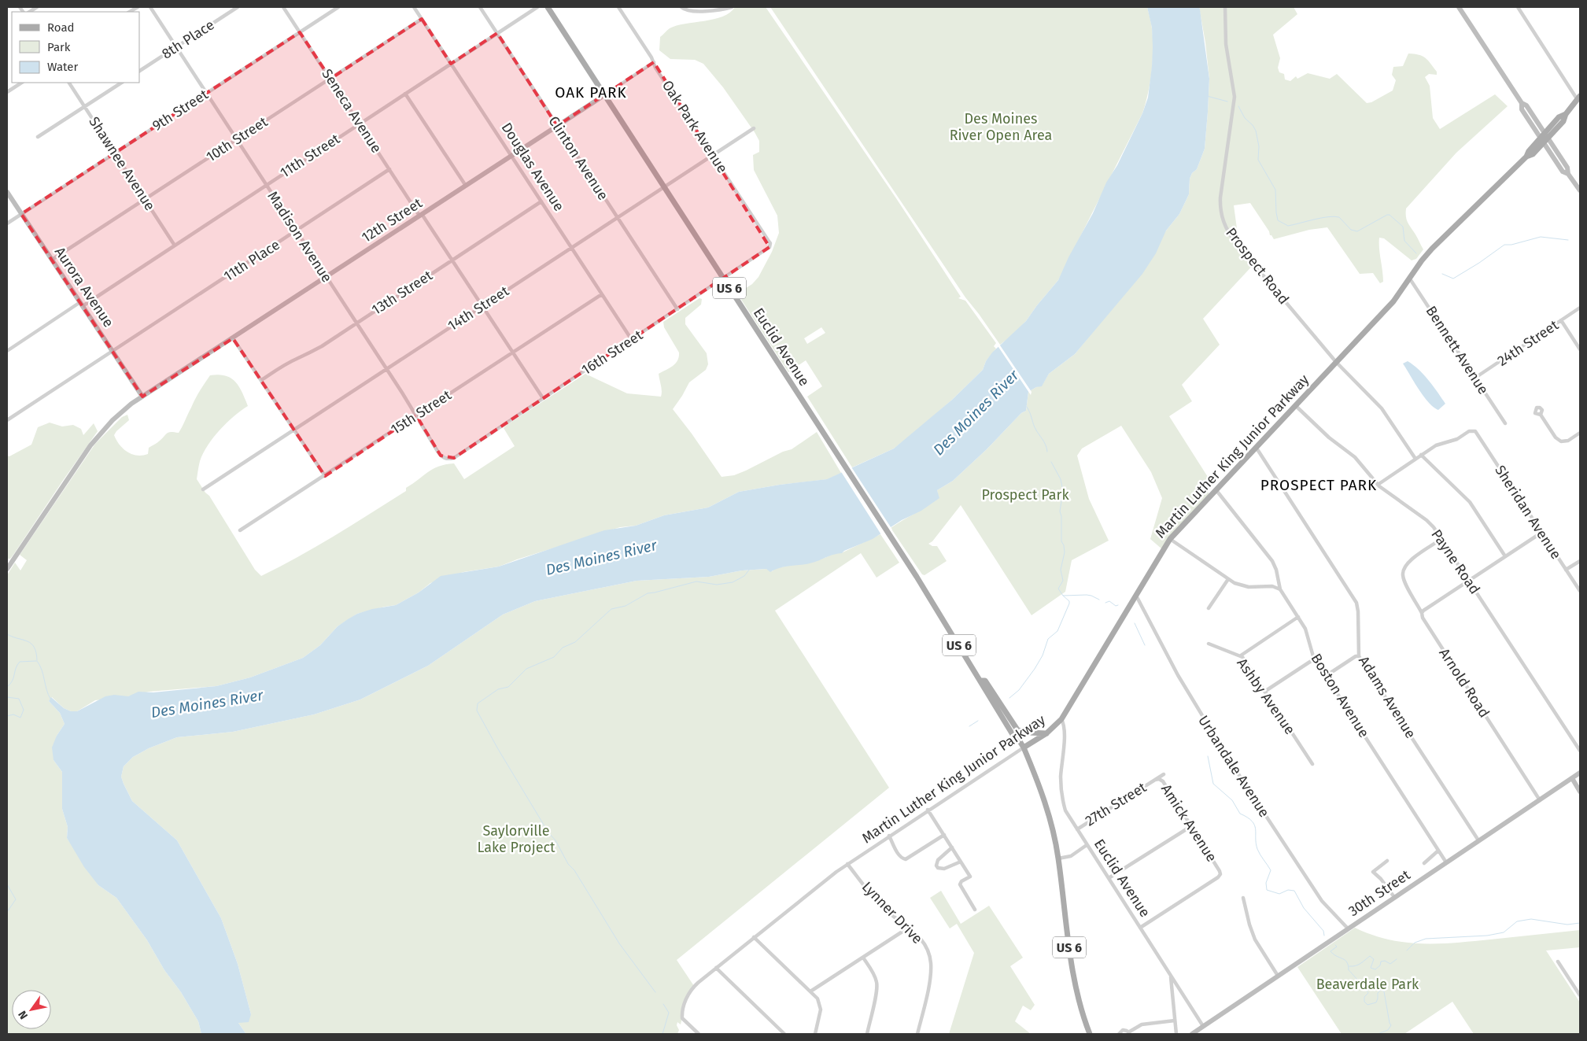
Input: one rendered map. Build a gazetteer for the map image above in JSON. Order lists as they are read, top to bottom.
{
  "streets": {
    "main road": [
      "12th Street",
      "Aurora Avenue",
      "US 6",
      "Euclid Avenue",
      "Martin Luther King Junior Parkway",
      "30th Street"
    ],
    "street": [
      "8th Place",
      "9th Street",
      "Seneca Avenue",
      "Oak Park Avenue",
      "10th Street",
      "11th Street",
      "Clinton Avenue",
      "Shawnee Avenue",
      "Douglas Avenue",
      "Madison Avenue",
      "11th Place",
      "Prospect Road",
      "13th Street",
      "14th Street",
      "24th Street",
      "Bennett Avenue",
      "16th Street",
      "15th Street",
      "Sheridan Avenue",
      "Payne Road",
      "Arnold Road",
      "Boston Avenue",
      "Ashby Avenue",
      "Adams Avenue",
      "Urbandale Avenue",
      "27th Street",
      "Amick Avenue",
      "Lynner Drive"
    ]
  },
  "crossings": [
    ["8th Place", "Madison Avenue"],
    ["9th Street", "Seneca Avenue"],
    ["9th Street", "Shawnee Avenue"],
    ["9th Street", "Madison Avenue"],
    ["9th Street", "Aurora Avenue"],
    ["Seneca Avenue", "10th Street"],
    ["Seneca Avenue", "11th Street"],
    ["Seneca Avenue", "12th Street"],
    ["Seneca Avenue", "11th Place"],
    ["Seneca Avenue", "13th Street"],
    ["Seneca Avenue", "14th Street"],
    ["Seneca Avenue", "16th Street"],
    ["Seneca Avenue", "15th Street"],
    ["Oak Park Avenue", "12th Street"],
    ["Oak Park Avenue", "14th Street"],
    ["Oak Park Avenue", "16th Street"],
    ["10th Street", "Shawnee Avenue"],
    ["10th Street", "Douglas Avenue"],
    ["10th Street", "Madison Avenue"],
    ["10th Street", "Aurora Avenue"],
    ["11th Street", "Clinton Avenue"],
    ["11th Street", "Shawnee Avenue"],
    ["11th Street", "Douglas Avenue"],
    ["11th Street", "Madison Avenue"],
    ["11th Street", "Aurora Avenue"],
    ["Clinton Avenue", "12th Street"],
    ["Clinton Avenue", "14th Street"],
    ["Clinton Avenue", "16th Street"],
    ["Douglas Avenue", "12th Street"],
    ["Douglas Avenue", "13th Street"],
    ["Douglas Avenue", "14th Street"],
    ["Douglas Avenue", "16th Street"],
    ["Douglas Avenue", "15th Street"],
    ["12th Street", "Madison Avenue"],
    ["12th Street", "Aurora Avenue"],
    ["12th Street", "Euclid Avenue"],
    ["Madison Avenue", "11th Place"],
    ["Madison Avenue", "13th Street"],
    ["Madison Avenue", "14th Street"],
    ["Madison Avenue", "16th Street"],
    ["Madison Avenue", "15th Street"],
    ["11th Place", "Aurora Avenue"],
    ["Prospect Road", "Martin Luther King Junior Parkway"],
    ["US 6", "Euclid Avenue"],
    ["US 6", "Martin Luther King Junior Parkway"],
    ["US 6", "27th Street"],
    ["14th Street", "Euclid Avenue"],
    ["24th Street", "Bennett Avenue"],
    ["Euclid Avenue", "16th Street"],
    ["Euclid Avenue", "Martin Luther King Junior Parkway"],
    ["Euclid Avenue", "27th Street"],
    ["Euclid Avenue", "Amick Avenue"],
    ["Euclid Avenue", "30th Street"],
    ["Bennett Avenue", "Martin Luther King Junior Parkway"],
    ["Martin Luther King Junior Parkway", "Payne Road"],
    ["Martin Luther King Junior Parkway", "Boston Avenue"],
    ["Martin Luther King Junior Parkway", "Adams Avenue"],
    ["Martin Luther King Junior Parkway", "Urbandale Avenue"],
    ["Martin Luther King Junior Parkway", "Lynner Drive"],
    ["Payne Road", "Arnold Road"],
    ["Arnold Road", "30th Street"],
    ["Boston Avenue", "30th Street"],
    ["Adams Avenue", "30th Street"],
    ["Urbandale Avenue", "30th Street"],
    ["27th Street", "Amick Avenue"]
  ],
  "districts": ["OAK PARK", "PROSPECT PARK"],
  "water": ["Des Moines River"],
  "parks": [
    "Des Moines River Open Area",
    "Prospect Park",
    "Saylorville Lake Project",
    "Beaverdale Park"
  ],
  "legend": ["Road", "Park", "Water"],
  "north": "bottom left"
}
